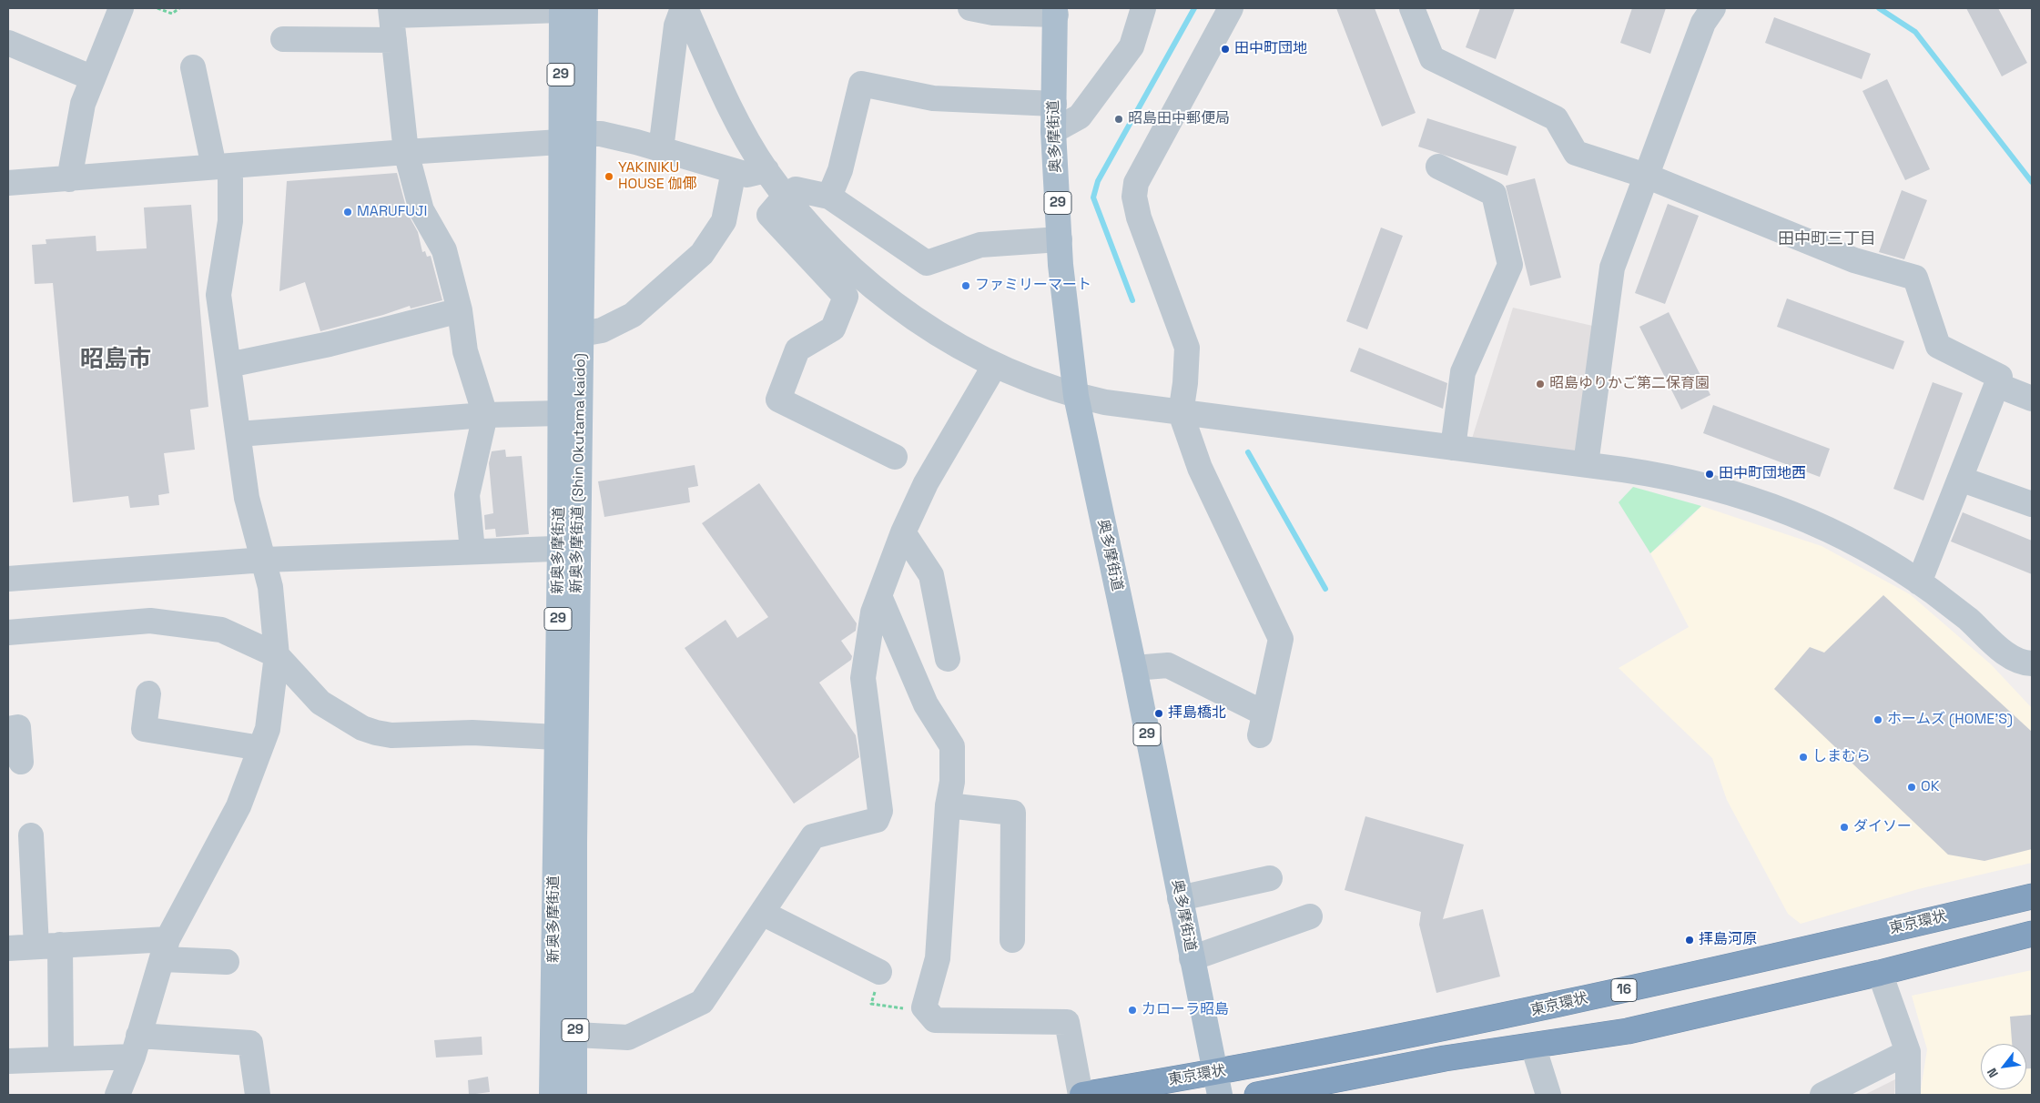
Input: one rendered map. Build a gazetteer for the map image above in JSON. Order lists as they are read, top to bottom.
{
  "streets": {
    "highway": ["東京環状", "16"],
    "main road": [
      "29",
      "奥多摩街道",
      "新奥多摩街道 (Shin Okutama kaido)",
      "新奥多摩街道"
    ]
  },
  "crossings": [
    ["奥多摩街道", "東京環状"],
    ["新奥多摩街道 (Shin Okutama kaido)", "新奥多摩街道"]
  ],
  "districts": ["田中町三丁目", "昭島市"],
  "places": [
    "田中町団地",
    "昭島田中郵便局",
    "YAKINIKU HOUSE 伽倻",
    "MARUFUJI",
    "ファミリーマート",
    "昭島ゆりかご第二保育園",
    "田中町団地西",
    "拝島橋北",
    "ホームズ (HOME'S)",
    "しまむら",
    "OK",
    "ダイソー",
    "拝島河原",
    "カローラ昭島"
  ],
  "north": "bottom left"
}
